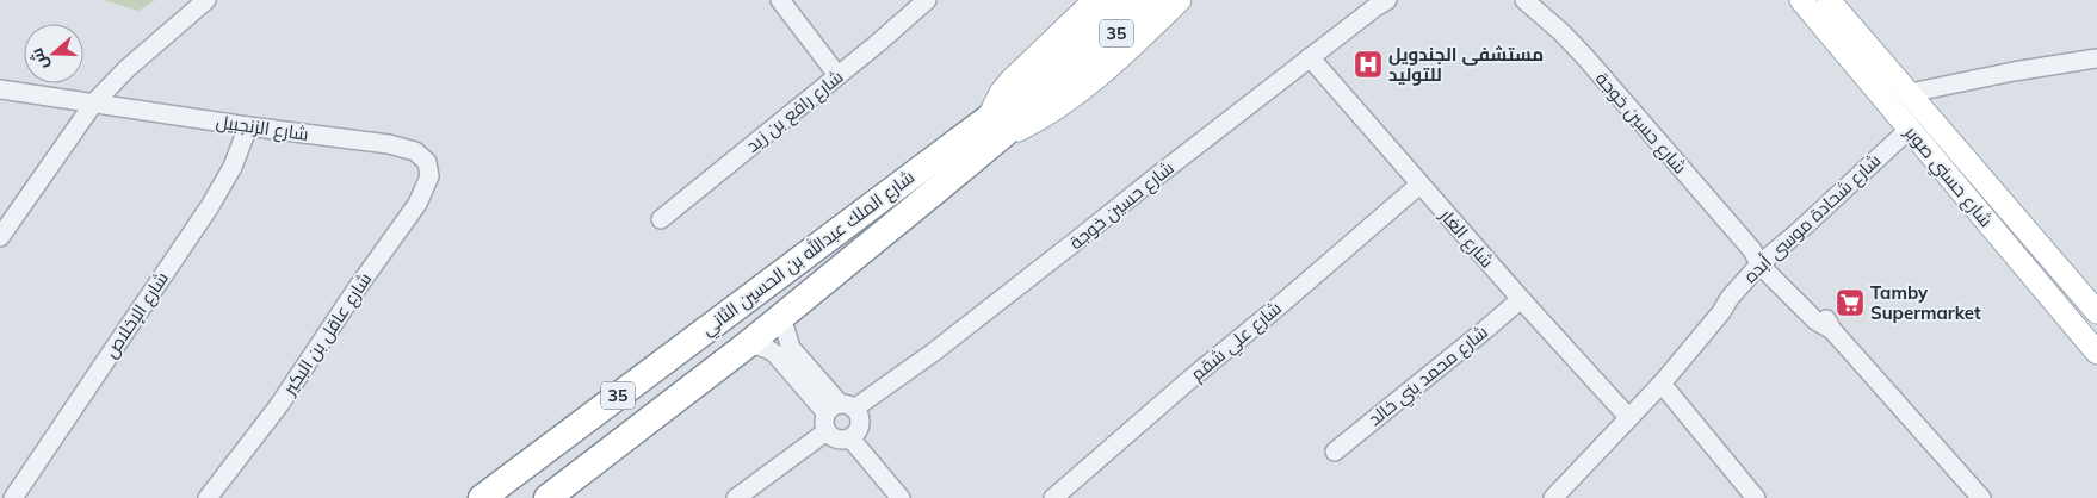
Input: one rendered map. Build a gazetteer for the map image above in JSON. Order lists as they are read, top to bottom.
{
  "streets": {
    "highway": ["35", "شارع الملك عبدالله بن الحسين الثاني"],
    "main road": ["شارع حسني صوبر"],
    "street": [
      "شارع رافع بن زيد",
      "شارع حسين خوجة",
      "شارع الزنجبيل",
      "شارع شحادة موسى أبده",
      "شارع الغار",
      "شارع الإخلاص",
      "شارع عاقل بن البكير",
      "شارع علي شقم",
      "شارع محمد بني خالد"
    ]
  },
  "crossings": [
    ["شارع حسين خوجة", "شارع شحادة موسى أبده"],
    ["شارع حسين خوجة", "شارع الغار"],
    ["شارع الزنجبيل", "شارع الإخلاص"],
    ["شارع الزنجبيل", "شارع عاقل بن البكير"],
    ["شارع حسني صوبر", "شارع شحادة موسى أبده"],
    ["شارع شحادة موسى أبده", "شارع الغار"],
    ["شارع الغار", "شارع علي شقم"],
    ["شارع الغار", "شارع محمد بني خالد"]
  ],
  "places": {
    "hospital": ["مستشفى الجندويل للتوليد"],
    "supermarket": ["Tamby Supermarket"]
  },
  "north": "left"
}
